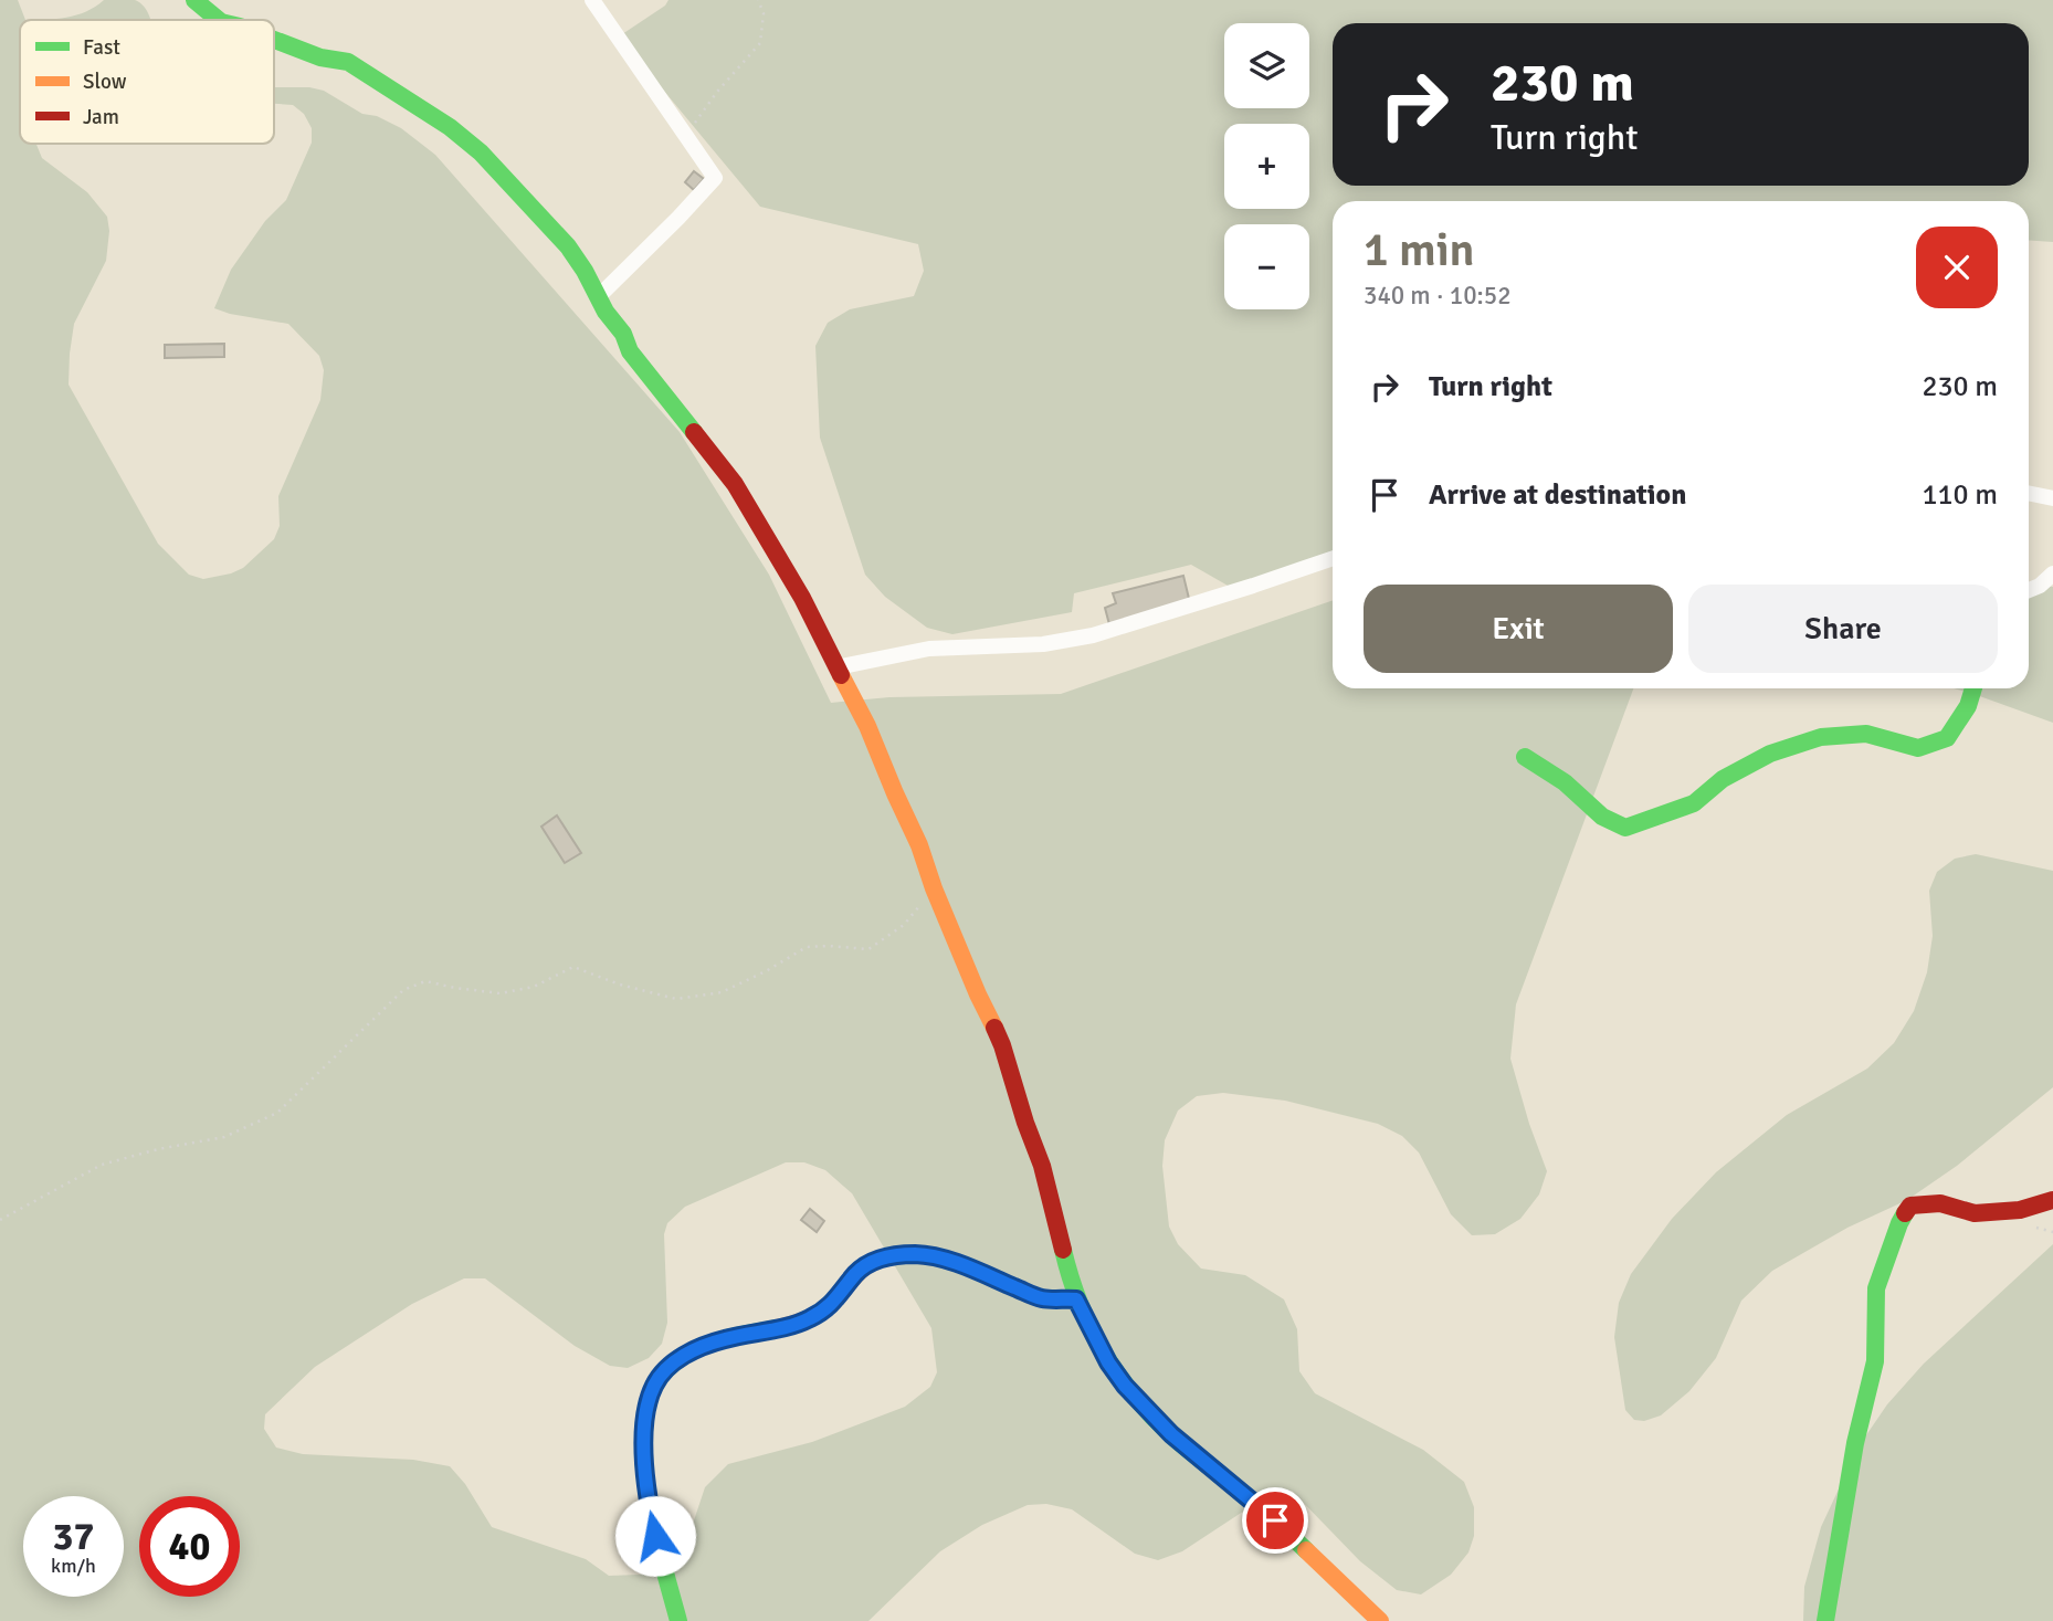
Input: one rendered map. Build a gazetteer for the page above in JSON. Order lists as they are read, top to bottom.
{
  "legend": ["Fast", "Slow", "Jam"],
  "page": {
    "map_buttons": ["+", "−"],
    "turn": ["230 m", "Turn right"],
    "heading": ["1 min", "340 m · 10:52"],
    "list": [
      {
        "name": "Turn right",
        "value": "230 m"
      },
      {
        "name": "Arrive at destination",
        "value": "110 m"
      }
    ],
    "buttons": ["Exit", "Share"],
    "speed": "37 km/h",
    "limit": "40"
  }
}
